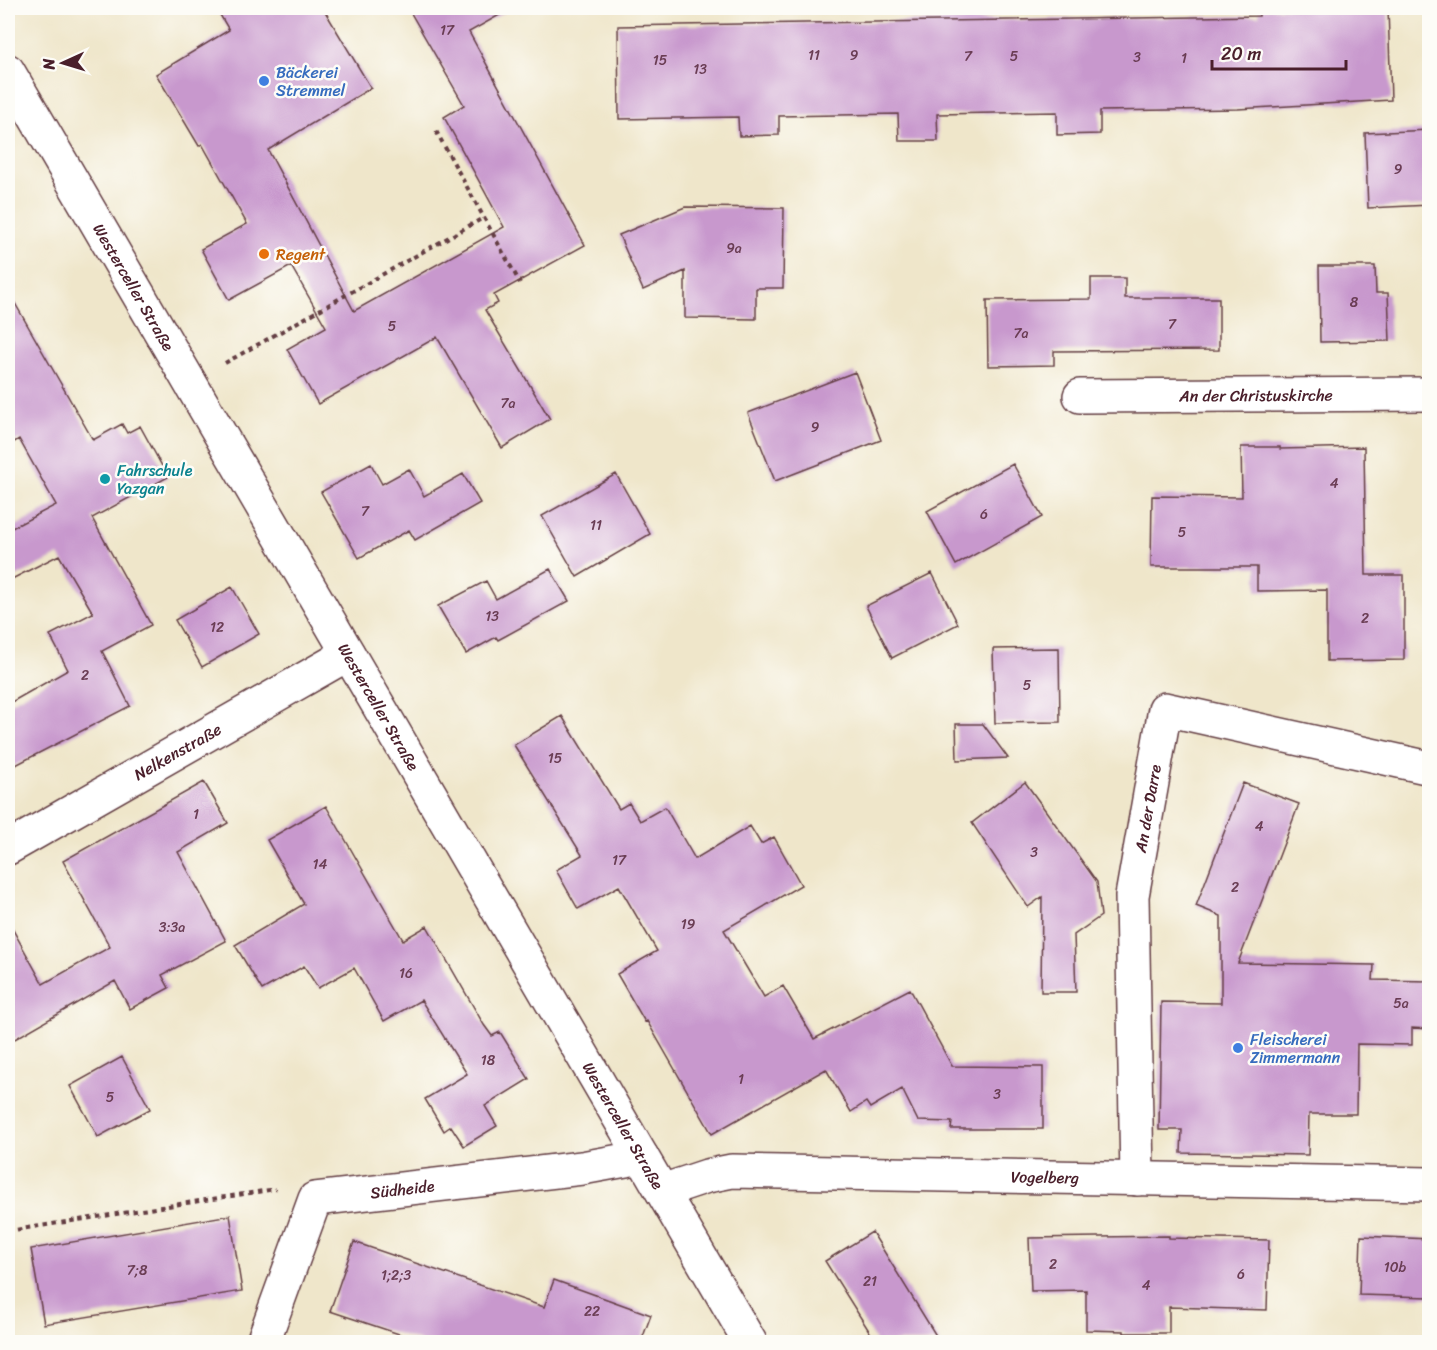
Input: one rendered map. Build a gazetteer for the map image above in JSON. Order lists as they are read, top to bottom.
{
  "streets": {
    "street": [
      "Westerceller Straße",
      "An der Christuskirche",
      "Nelkenstraße",
      "An der Darre",
      "Vogelberg",
      "Südheide"
    ]
  },
  "crossings": [
    ["Westerceller Straße", "Nelkenstraße"],
    ["Westerceller Straße", "Vogelberg"],
    ["Westerceller Straße", "Südheide"],
    ["An der Darre", "Vogelberg"]
  ],
  "places": [
    "Bäckerei Stremmel",
    "Regent",
    "Fahrschule Yazgan",
    "Fleischerei Zimmermann"
  ],
  "house_numbers": [
    "17",
    "11",
    "9",
    "7",
    "5",
    "3",
    "1",
    "15",
    "13",
    "9",
    "9a",
    "8",
    "7",
    "5",
    "7a",
    "7a",
    "9",
    "4",
    "7",
    "6",
    "11",
    "5",
    "13",
    "2",
    "12",
    "2",
    "5",
    "15",
    "1",
    "4",
    "3",
    "17",
    "14",
    "2",
    "19",
    "3:3a",
    "16",
    "5a",
    "18",
    "1",
    "3",
    "5",
    "2",
    "10b",
    "7;8",
    "6",
    "1;2;3",
    "21",
    "4",
    "22"
  ],
  "scale_bar": "20 m",
  "north": "left"
}
